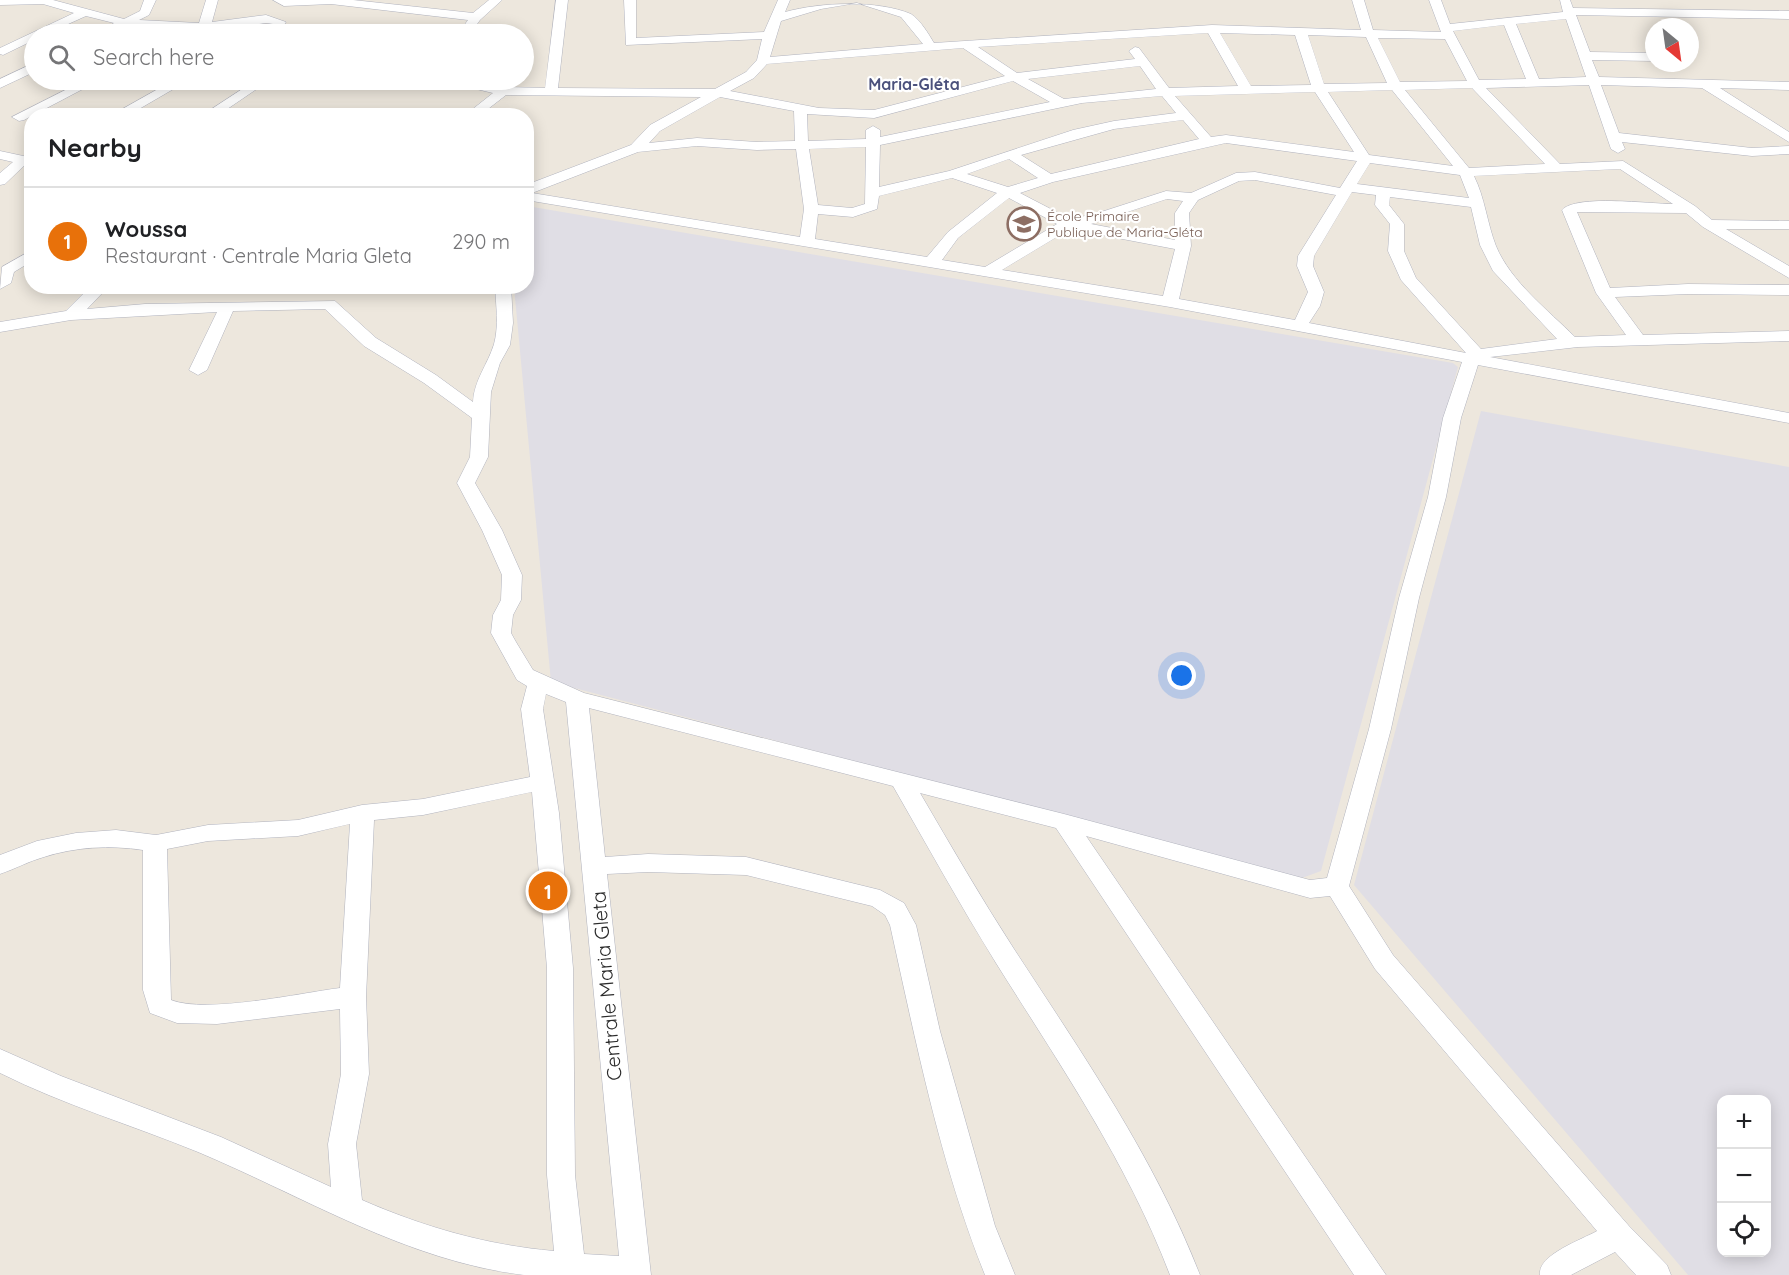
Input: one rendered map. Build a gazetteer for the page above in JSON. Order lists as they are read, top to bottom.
{
  "streets": {
    "street": ["Centrale Maria Gleta"]
  },
  "districts": ["Maria-Gléta"],
  "places": {
    "school or university": ["École Primaire Publique de Maria-Gléta"]
  },
  "north": "bottom right",
  "page": {
    "search": "Search here",
    "heading": "Nearby",
    "list": [
      {
        "mark": "1",
        "name": "Woussa",
        "note": "Restaurant · Centrale Maria Gleta",
        "value": "290 m"
      }
    ],
    "pins": "1",
    "map_buttons": ["+", "−"]
  }
}
